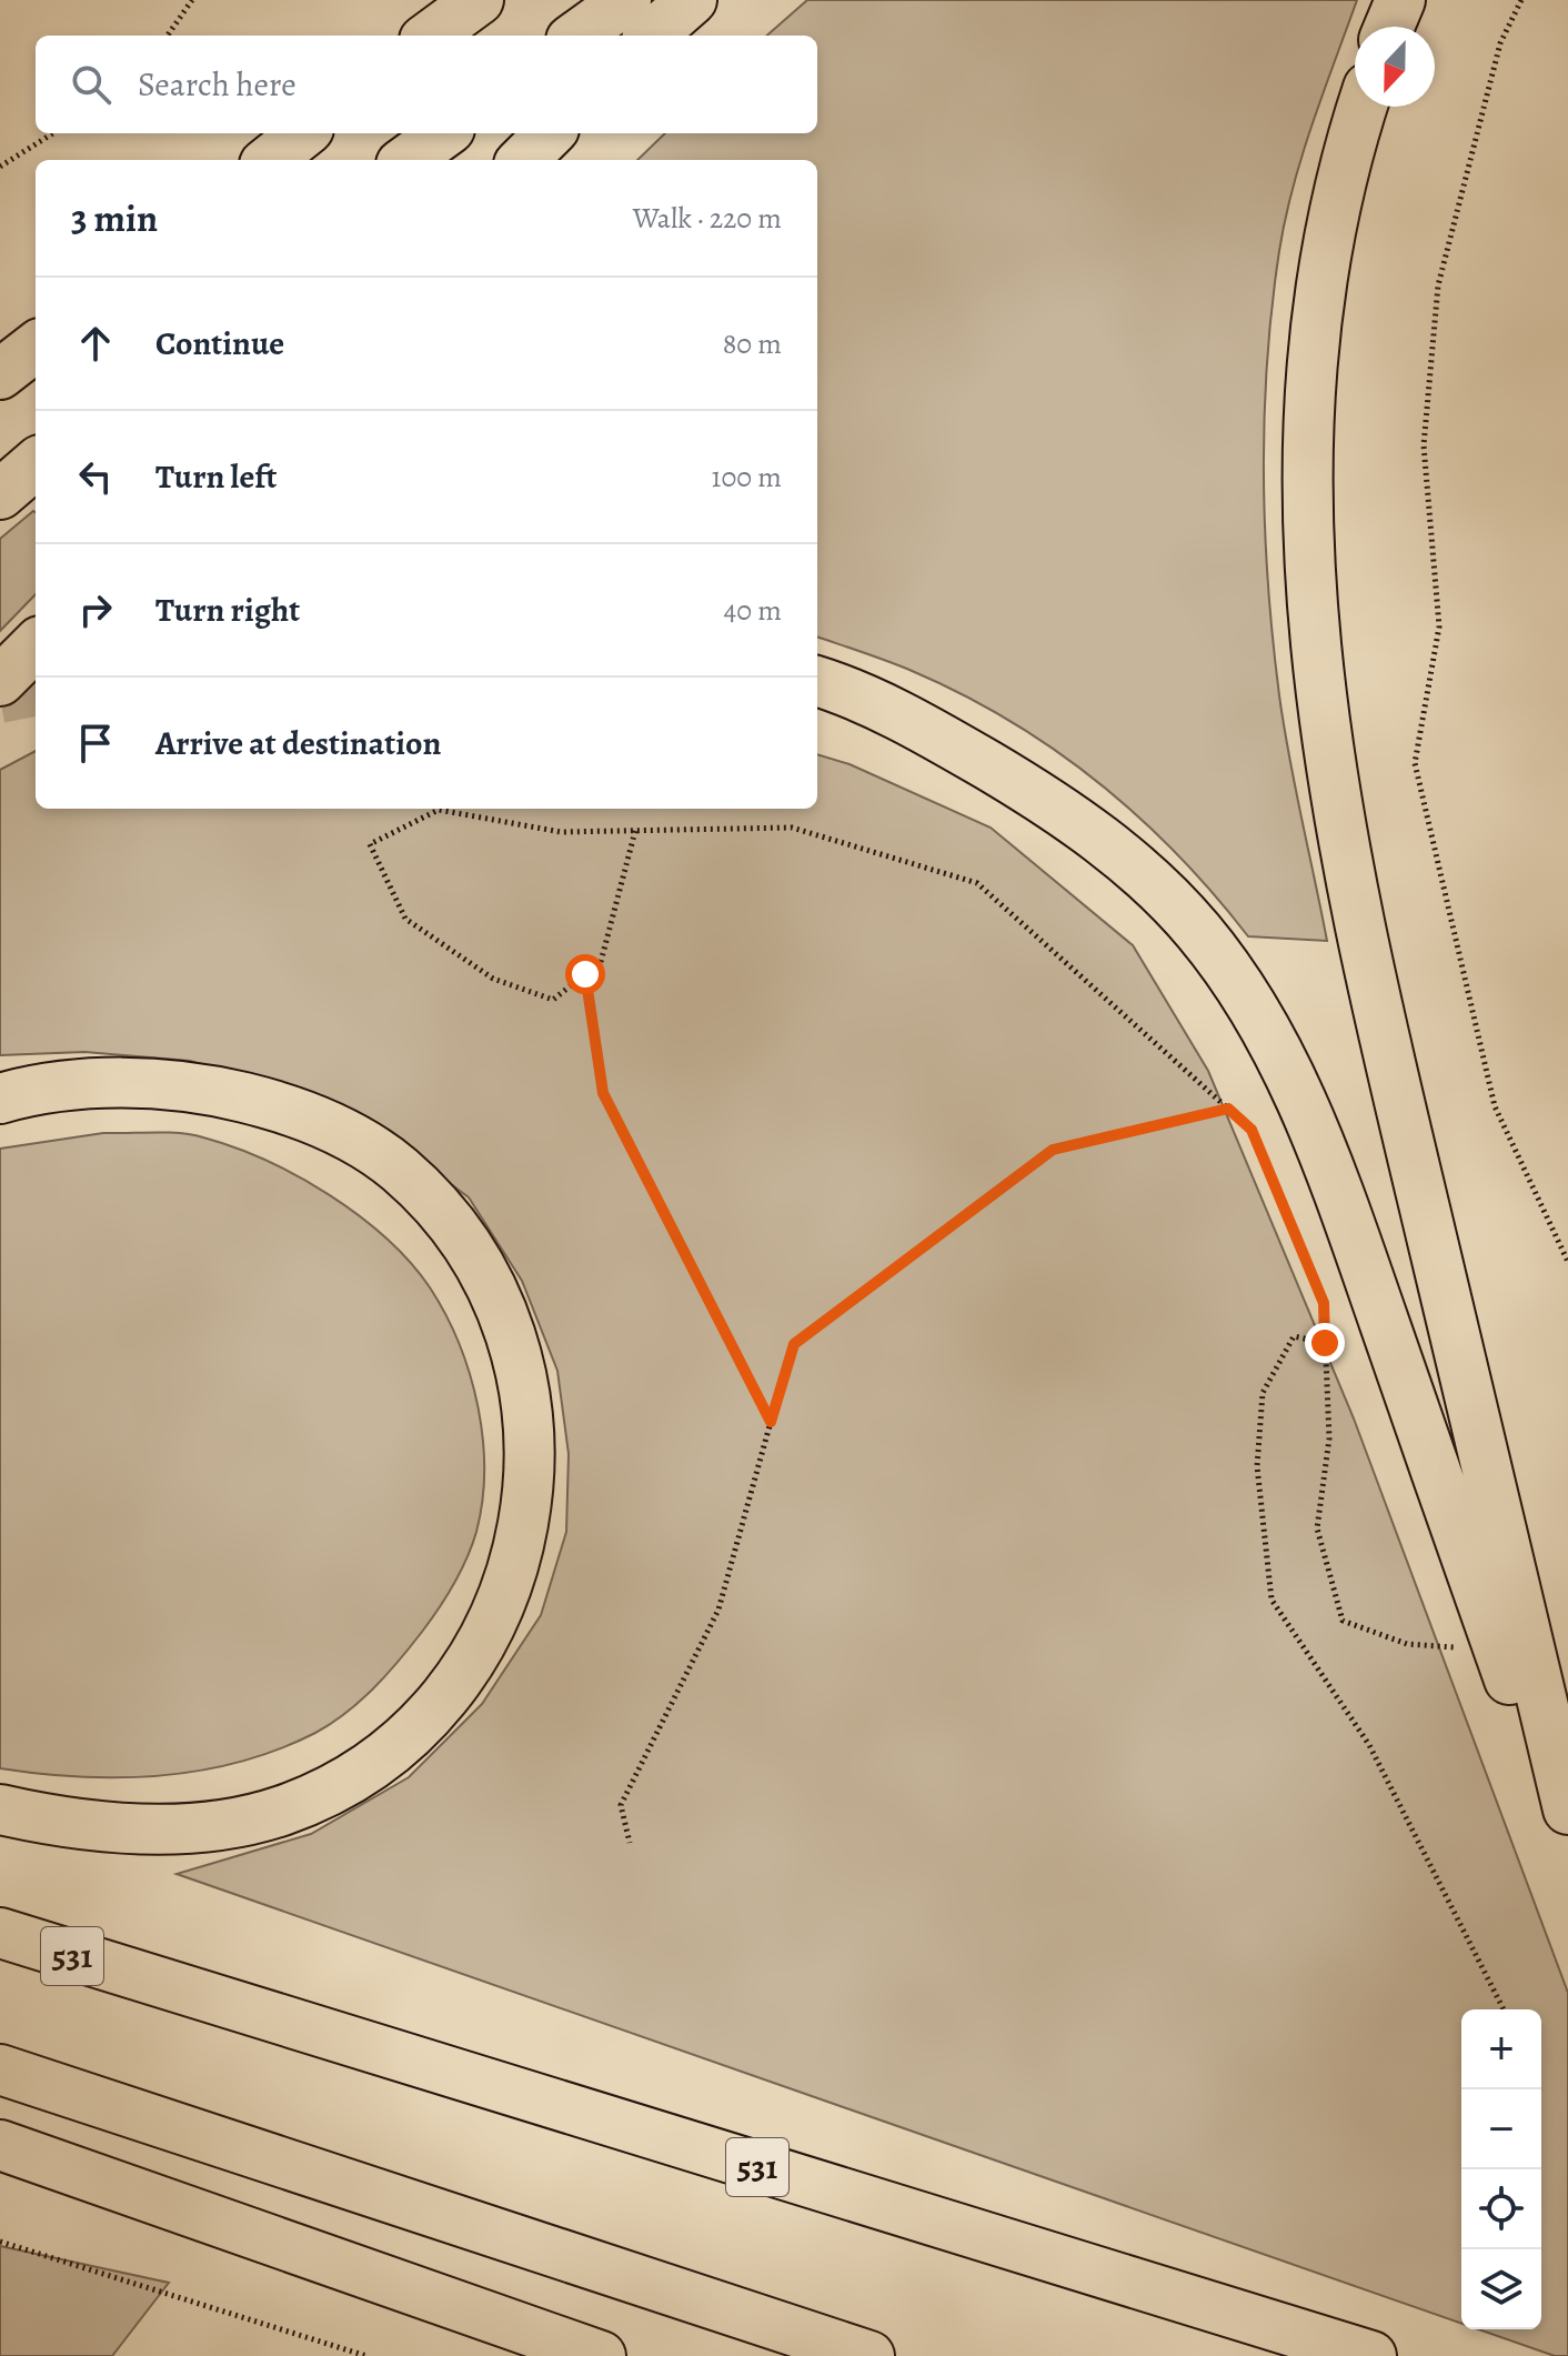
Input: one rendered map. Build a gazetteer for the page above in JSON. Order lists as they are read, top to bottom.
{
  "streets": {
    "highway": ["531"]
  },
  "north": "bottom",
  "page": {
    "search": "Search here",
    "heading": ["3 min", "Walk · 220 m"],
    "list": [
      ["Continue", "80 m"],
      ["Turn left", "100 m"],
      ["Turn right", "40 m"],
      "Arrive at destination"
    ],
    "map_buttons": ["+", "−"]
  }
}
